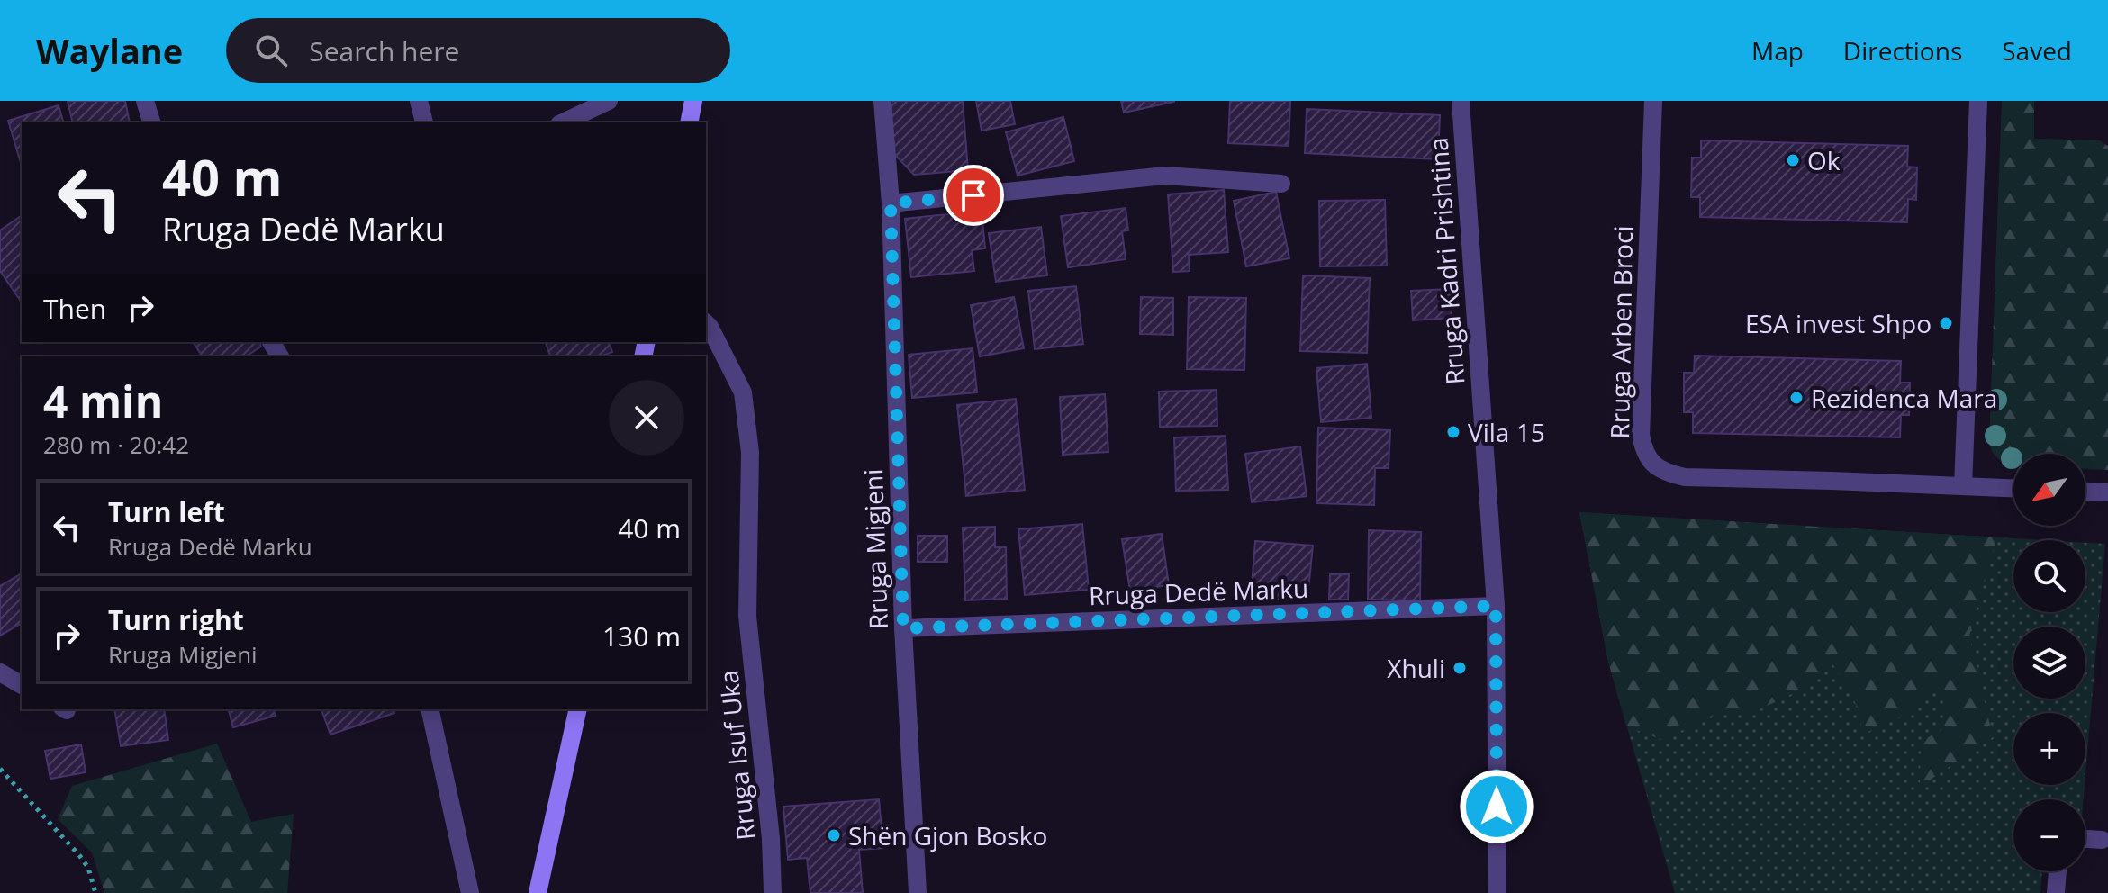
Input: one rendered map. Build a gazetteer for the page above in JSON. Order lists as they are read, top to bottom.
{
  "streets": {
    "street": [
      "Rruga Kadri Prishtina",
      "Rruga Arben Broci",
      "Rruga Migjeni",
      "Rruga Dedë Marku",
      "Rruga Isuf Uka"
    ]
  },
  "crossings": [
    ["Rruga Kadri Prishtina", "Rruga Dedë Marku"],
    ["Rruga Migjeni", "Rruga Dedë Marku"]
  ],
  "places": [
    "Ok",
    "ESA invest Shpo",
    "Rezidenca Mara",
    "Vila 15",
    "Xhuli",
    "Shën Gjon Bosko"
  ],
  "north": "bottom left",
  "page": {
    "header": "Waylane",
    "search": "Search here",
    "nav": ["Map", "Directions", "Saved"],
    "turn": ["40 m", "Rruga Dedë Marku"],
    "then": "Then",
    "heading": ["4 min", "280 m · 20:42"],
    "map_buttons": ["+", "−"],
    "list": [
      {
        "name": "Turn left",
        "note": "Rruga Dedë Marku",
        "value": "40 m"
      },
      {
        "name": "Turn right",
        "note": "Rruga Migjeni",
        "value": "130 m"
      }
    ]
  }
}
